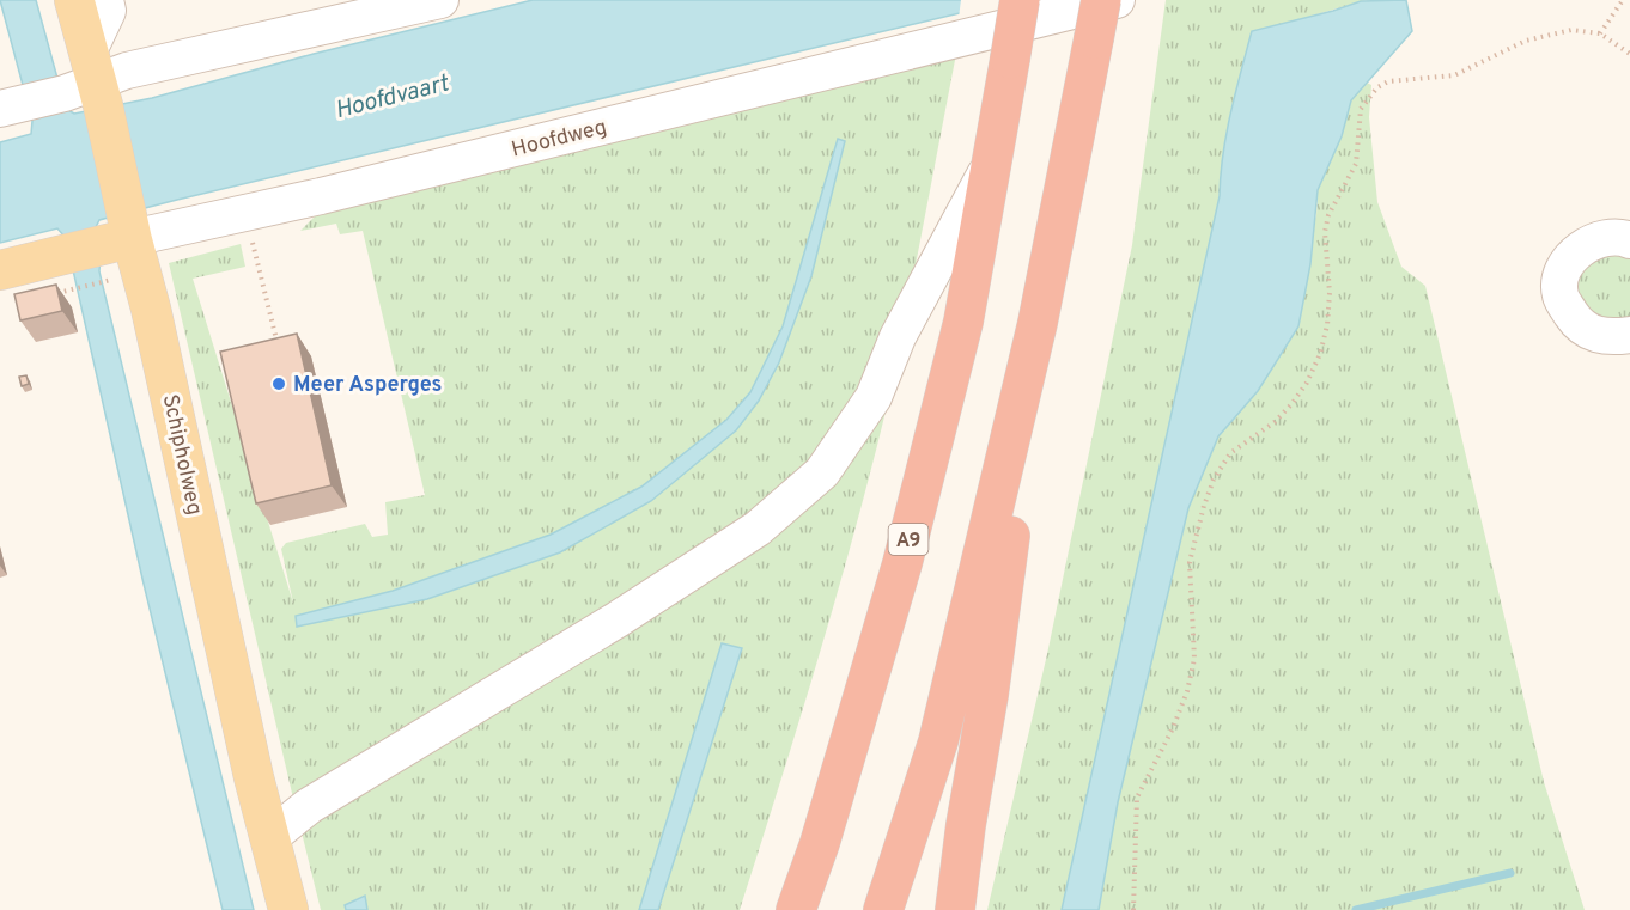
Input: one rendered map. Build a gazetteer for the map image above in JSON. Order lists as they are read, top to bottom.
{
  "streets": {
    "highway": ["A9"],
    "main road": ["Hoofdweg", "Schipholweg"]
  },
  "crossings": [
    ["Hoofdweg", "Schipholweg"]
  ],
  "water": ["Hoofdvaart"],
  "places": ["Meer Asperges"]
}
